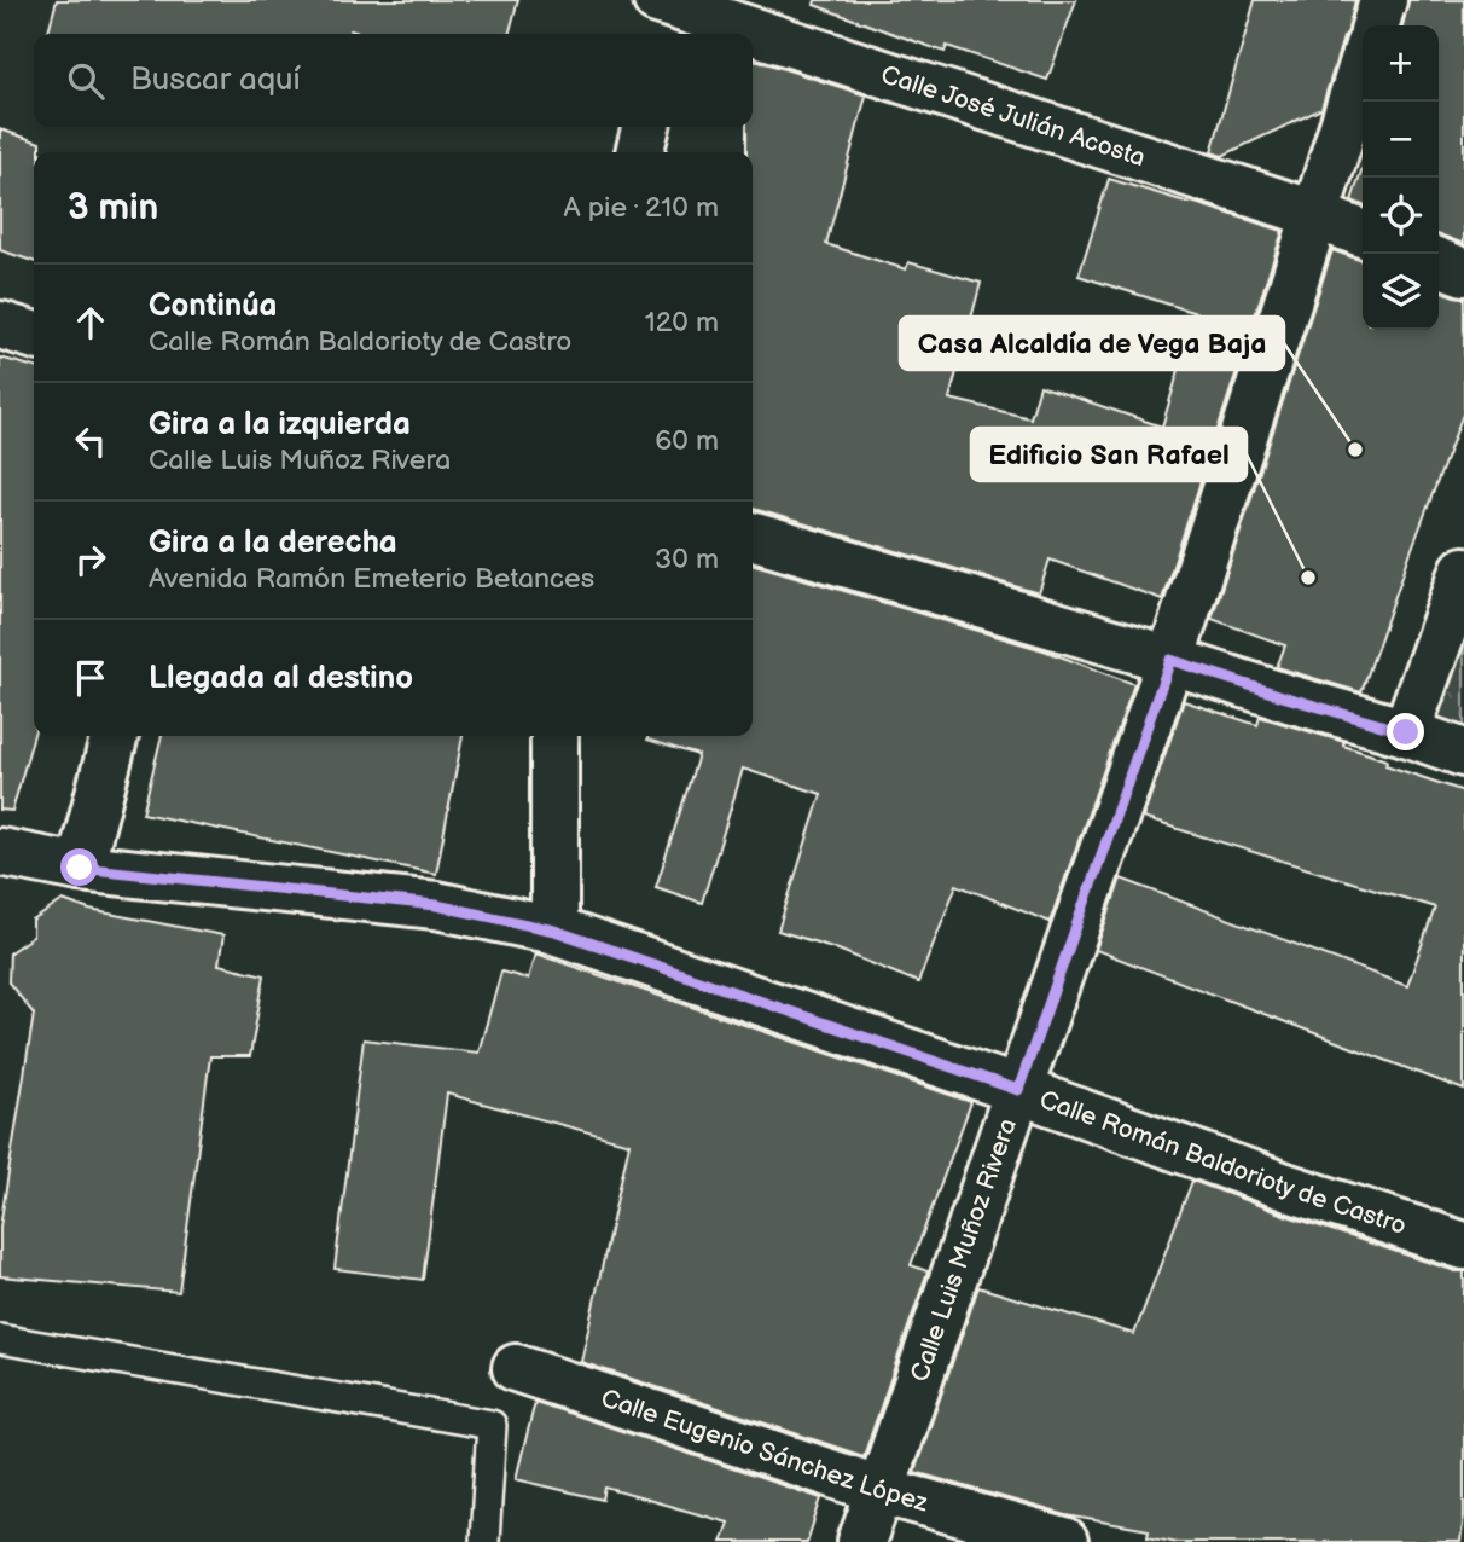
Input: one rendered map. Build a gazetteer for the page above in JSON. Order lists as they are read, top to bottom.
{
  "streets": {
    "street": [
      "Calle José Julián Acosta",
      "Calle Román Baldorioty de Castro",
      "Calle Luis Muñoz Rivera",
      "Calle Eugenio Sánchez López"
    ]
  },
  "crossings": [
    ["Calle José Julián Acosta", "Calle Luis Muñoz Rivera"],
    ["Calle Román Baldorioty de Castro", "Calle Luis Muñoz Rivera"],
    ["Calle Luis Muñoz Rivera", "Calle Eugenio Sánchez López"]
  ],
  "places": ["Casa Alcaldía de Vega Baja", "Edificio San Rafael"],
  "page": {
    "map_buttons": ["+", "−"],
    "search": "Buscar aquí",
    "heading": ["3 min", "A pie · 210 m"],
    "list": [
      ["Continúa", "Calle Román Baldorioty de Castro", "120 m"],
      ["Gira a la izquierda", "Calle Luis Muñoz Rivera", "60 m"],
      ["Gira a la derecha", "Avenida Ramón Emeterio Betances", "30 m"],
      "Llegada al destino"
    ]
  }
}
